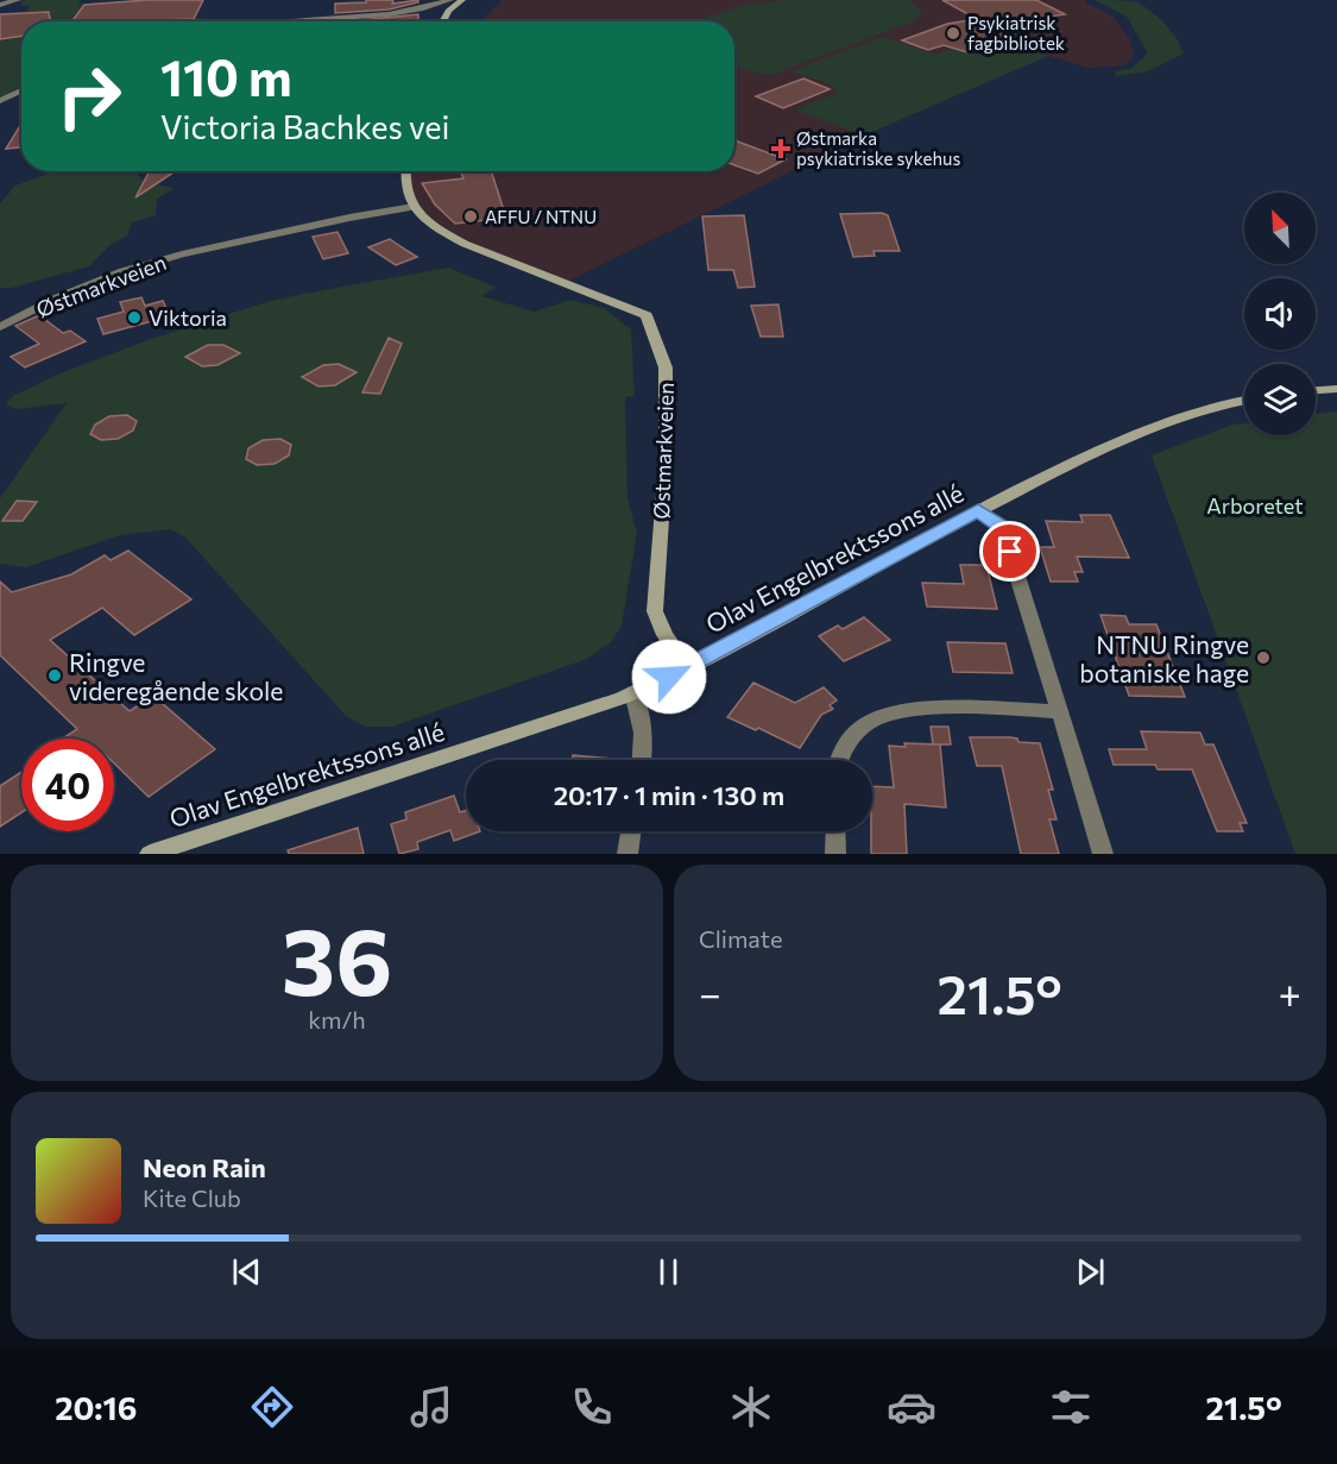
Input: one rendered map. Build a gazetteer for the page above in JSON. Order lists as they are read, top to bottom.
{
  "streets": {
    "street": ["Østmarkveien", "Olav Engelbrektssons allé"]
  },
  "crossings": [
    ["Østmarkveien", "Olav Engelbrektssons allé"]
  ],
  "parks": ["Arboretet"],
  "places": {
    "other": [
      "Psykiatrisk fagbibliotek",
      "AFFU / NTNU",
      "Viktoria",
      "NTNU Ringve botaniske hage",
      "Ringve videregående skole"
    ],
    "health": ["Østmarka psykiatriske sykehus"]
  },
  "north": "top left",
  "page": {
    "turn": ["110 m", "Victoria Bachkes vei"],
    "limit": "40",
    "trip": "20:17 · 1 min · 130 m",
    "tile": [
      ["36", "km/h"],
      "Climate"
    ],
    "heat": ["−", "21.5°", "+"],
    "song": ["Neon Rain", "Kite Club"],
    "tabs": ["20:16", "21.5°"]
  }
}
